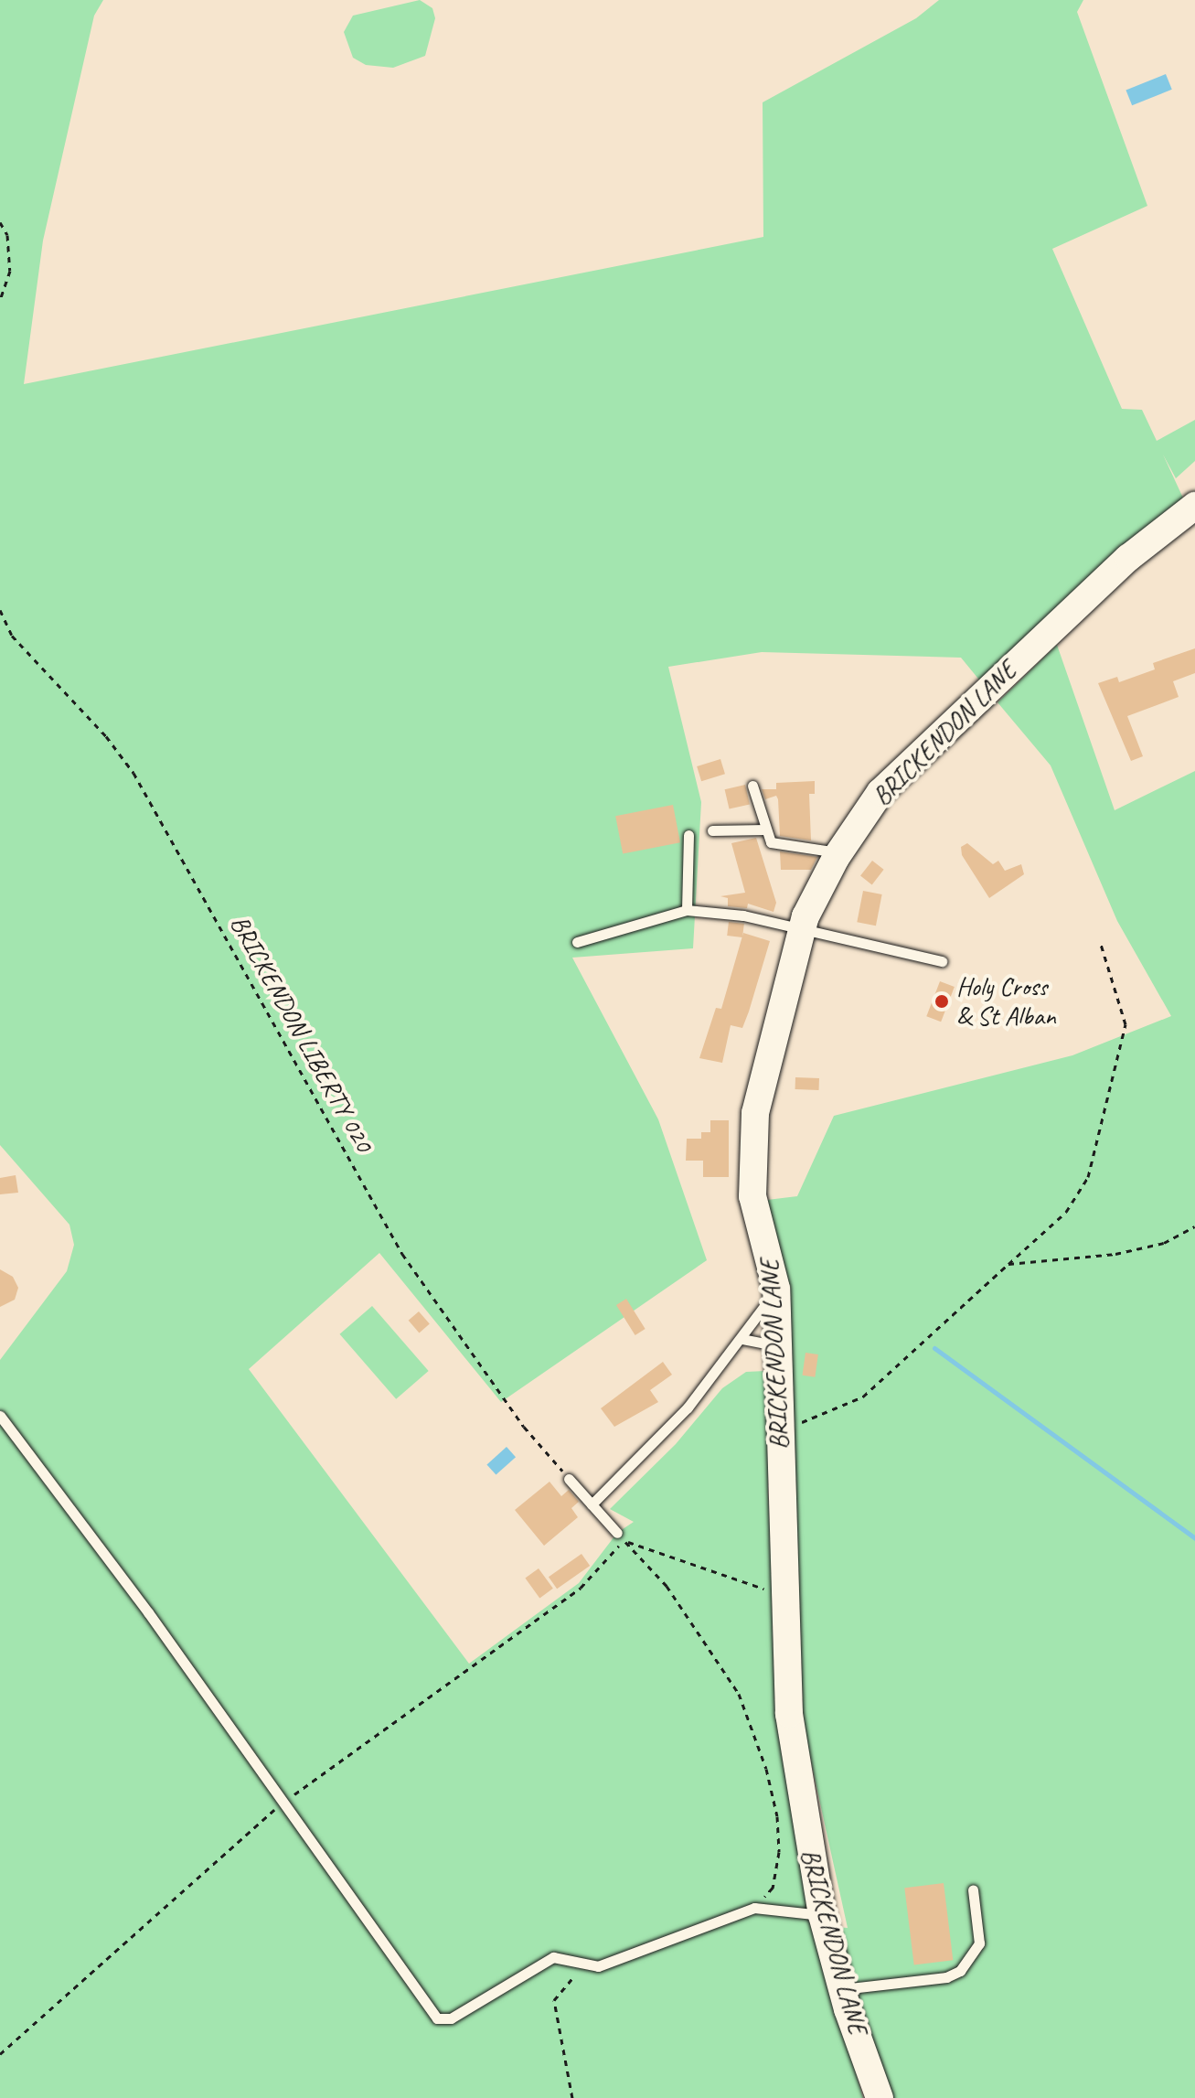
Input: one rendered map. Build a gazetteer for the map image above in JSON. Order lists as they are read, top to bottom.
{
  "streets": {
    "street": ["BRICKENDON LANE"],
    "path": ["BRICKENDON LIBERTY 020"]
  },
  "places": ["Holy Cross & St Alban"]
}
